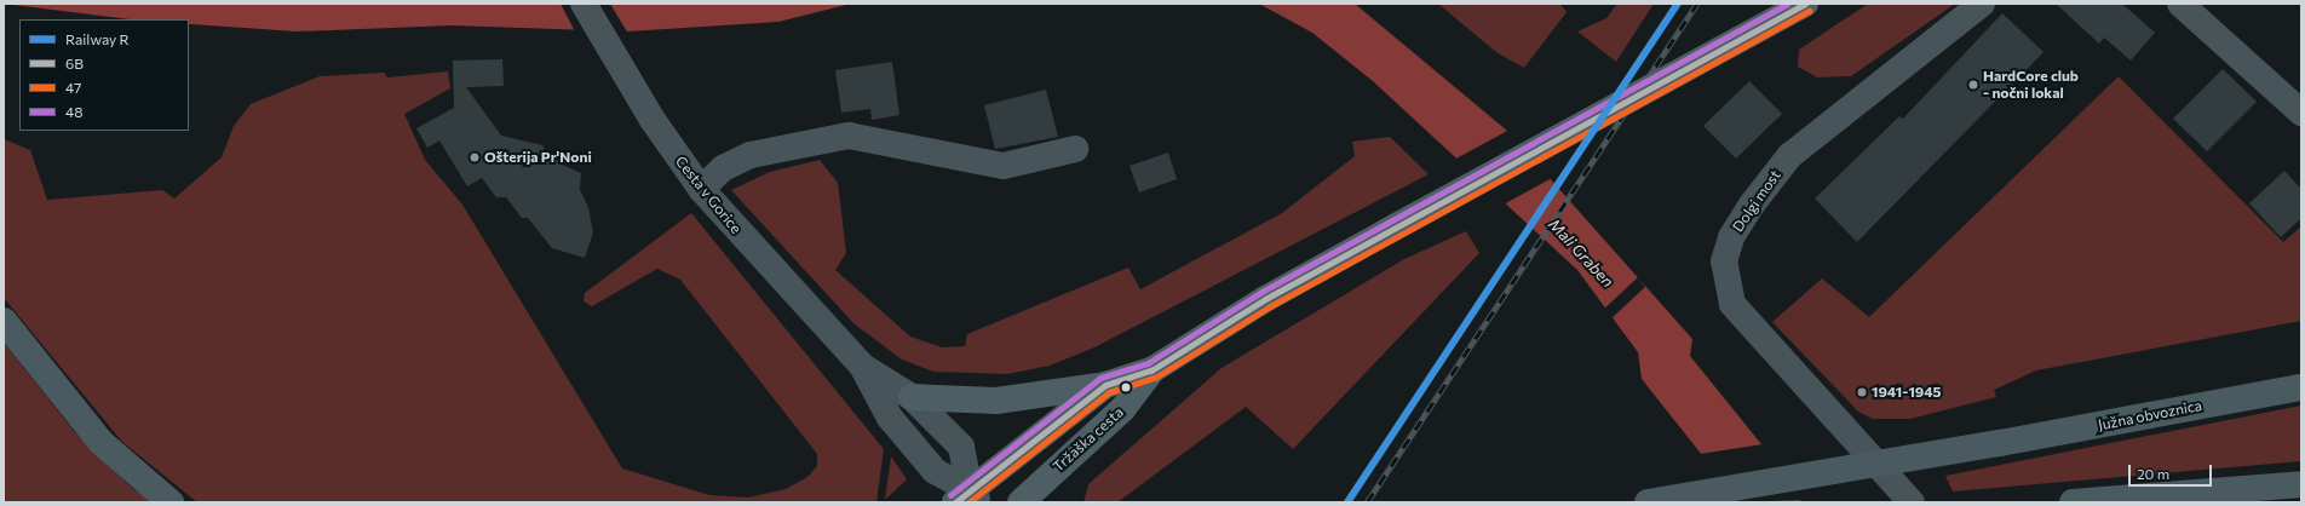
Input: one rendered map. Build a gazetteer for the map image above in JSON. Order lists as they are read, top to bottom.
{
  "streets": {
    "highway": ["Južna obvoznica"],
    "main road": ["Tržaška cesta"],
    "street": ["Cesta v Gorice", "Dolgi most"]
  },
  "crossings": [
    ["Cesta v Gorice", "Tržaška cesta"]
  ],
  "water": ["Mali Graben"],
  "places": ["HardCore club - nočni lokal", "Ošterija Pr'Noni", "1941-1945"],
  "lines": [
    "rail line R",
    "transit line 6B",
    "transit line 48",
    "transit line 47"
  ],
  "legend": [
    "Railway R",
    "6B",
    "47",
    "48"
  ],
  "scale_bar": "20 m"
}
